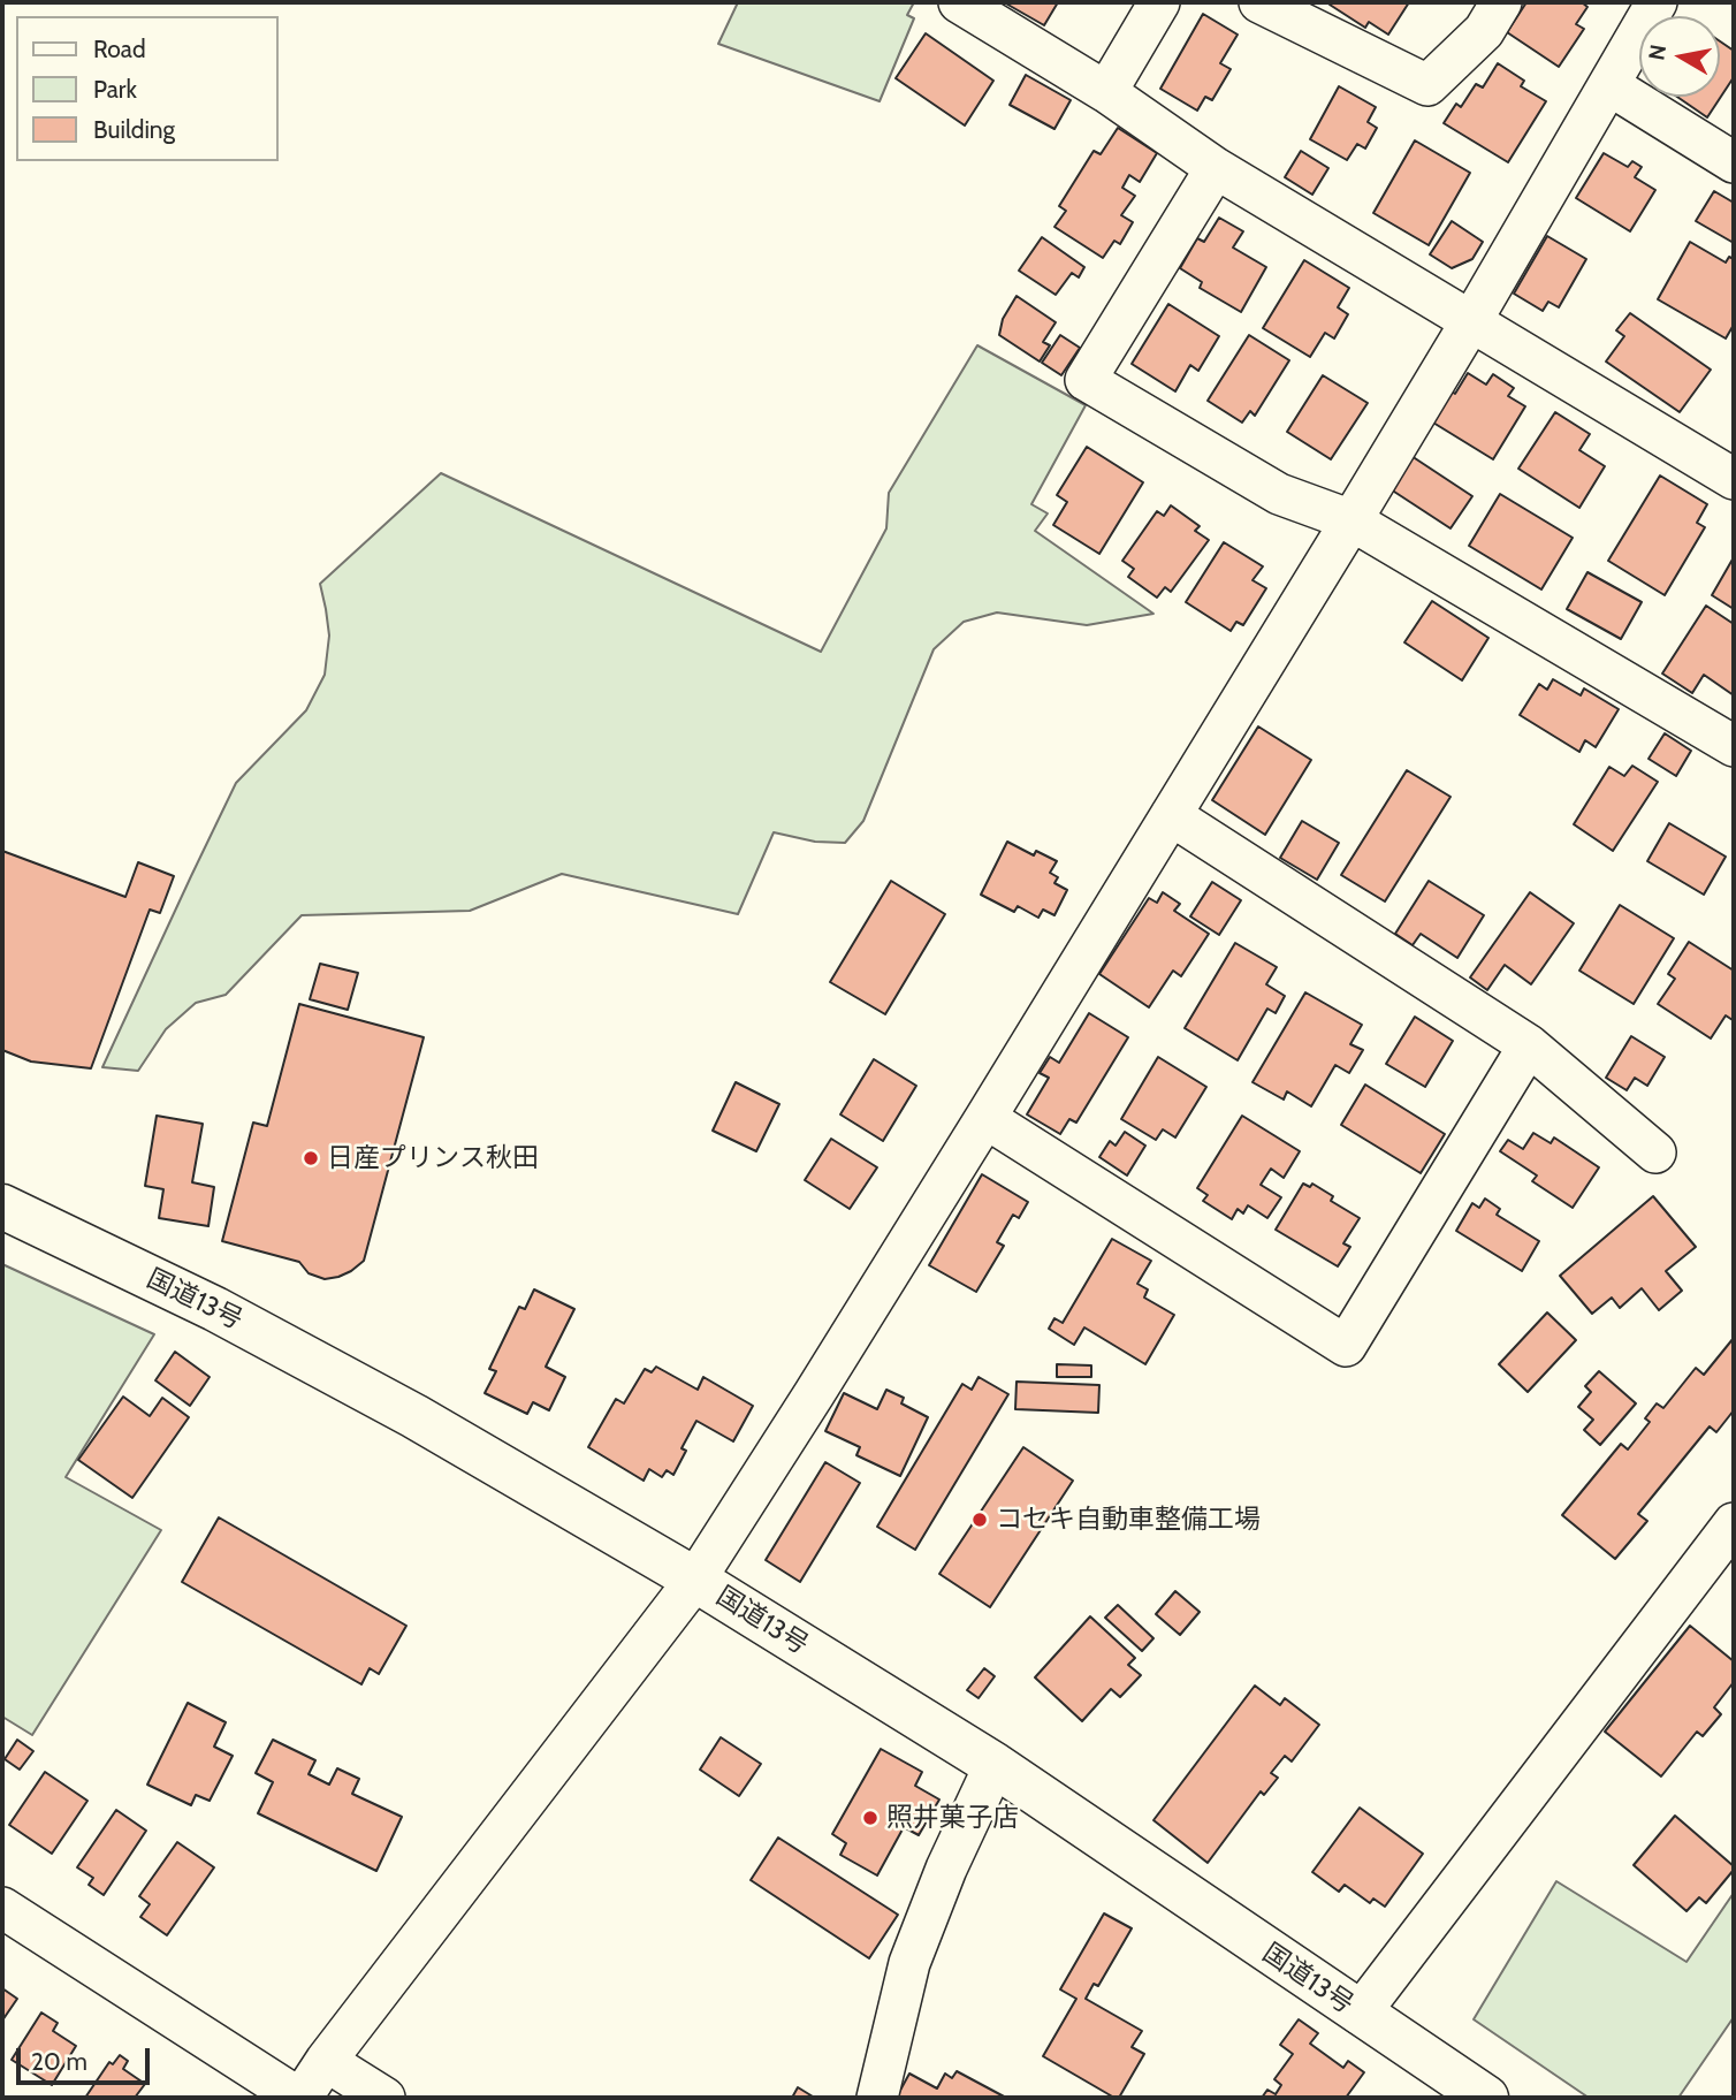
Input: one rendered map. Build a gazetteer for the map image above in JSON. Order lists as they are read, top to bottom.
{
  "streets": {
    "highway": ["国道13号"]
  },
  "places": ["日産プリンス秋田", "コセキ自動車整備工場", "照井菓子店"],
  "legend": ["Road", "Park", "Building"],
  "scale_bar": "20 m",
  "north": "left"
}
